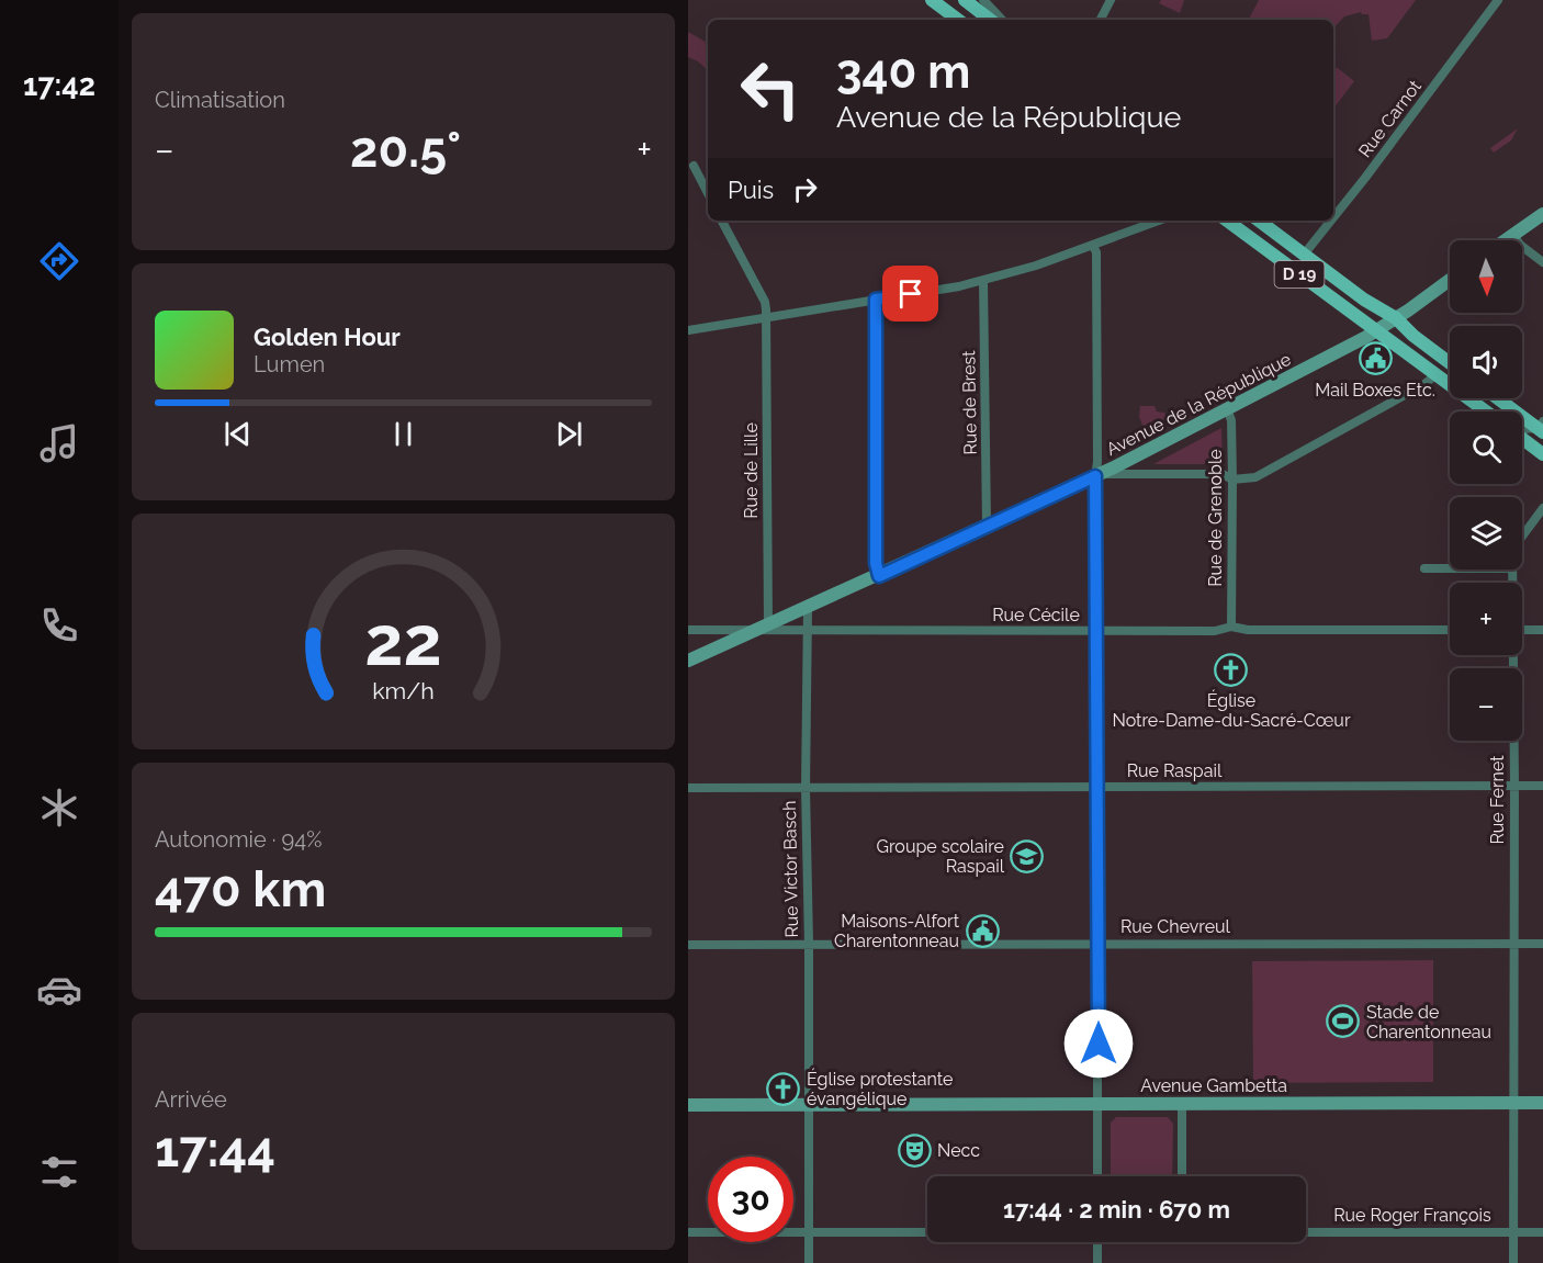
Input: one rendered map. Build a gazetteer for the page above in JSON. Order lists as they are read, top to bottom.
{
  "streets": {
    "main road": ["D 19", "Avenue de la République", "Avenue Gambetta"],
    "street": [
      "Rue Carnot",
      "Rue de Brest",
      "Rue de Lille",
      "Rue de Grenoble",
      "Rue Cécile",
      "Rue Raspail",
      "Rue Fernet",
      "Rue Victor Basch",
      "Rue Chevreul",
      "Rue Roger François"
    ]
  },
  "crossings": [
    ["Rue Carnot", "D 19"],
    ["D 19", "Avenue de la République"],
    ["Rue de Brest", "Avenue de la République"],
    ["Avenue de la République", "Rue de Lille"],
    ["Avenue de la République", "Rue de Grenoble"],
    ["Avenue de la République", "Rue Cécile"],
    ["Avenue de la République", "Rue Victor Basch"],
    ["Rue de Lille", "Rue Cécile"],
    ["Rue de Grenoble", "Rue Cécile"],
    ["Rue Cécile", "Rue Victor Basch"],
    ["Rue Raspail", "Rue Fernet"],
    ["Rue Raspail", "Rue Victor Basch"],
    ["Rue Fernet", "Rue Chevreul"],
    ["Rue Fernet", "Avenue Gambetta"],
    ["Rue Fernet", "Rue Roger François"],
    ["Rue Victor Basch", "Rue Chevreul"],
    ["Rue Victor Basch", "Avenue Gambetta"],
    ["Rue Victor Basch", "Rue Roger François"]
  ],
  "places": {
    "public building": ["Mail Boxes Etc.", "Maisons-Alfort Charentonneau"],
    "church": ["Église Notre-Dame-du-Sacré-Cœur", "Église protestante évangélique"],
    "school or university": ["Groupe scolaire Raspail"],
    "sports": ["Stade de Charentonneau"],
    "theatre": ["Necc"]
  },
  "north": "bottom",
  "page": {
    "tabs": "17:42",
    "tile": [
      "Climatisation",
      ["Autonomie · 94%", "470 km"],
      ["Arrivée", "17:44"]
    ],
    "turn": ["340 m", "Avenue de la République"],
    "heat": ["−", "20.5°", "+"],
    "then": "Puis",
    "map_buttons": ["+", "−"],
    "song": ["Golden Hour", "Lumen"],
    "limit": "30",
    "trip": "17:44 · 2 min · 670 m",
    "gauge": ["22", "km/h"]
  }
}
